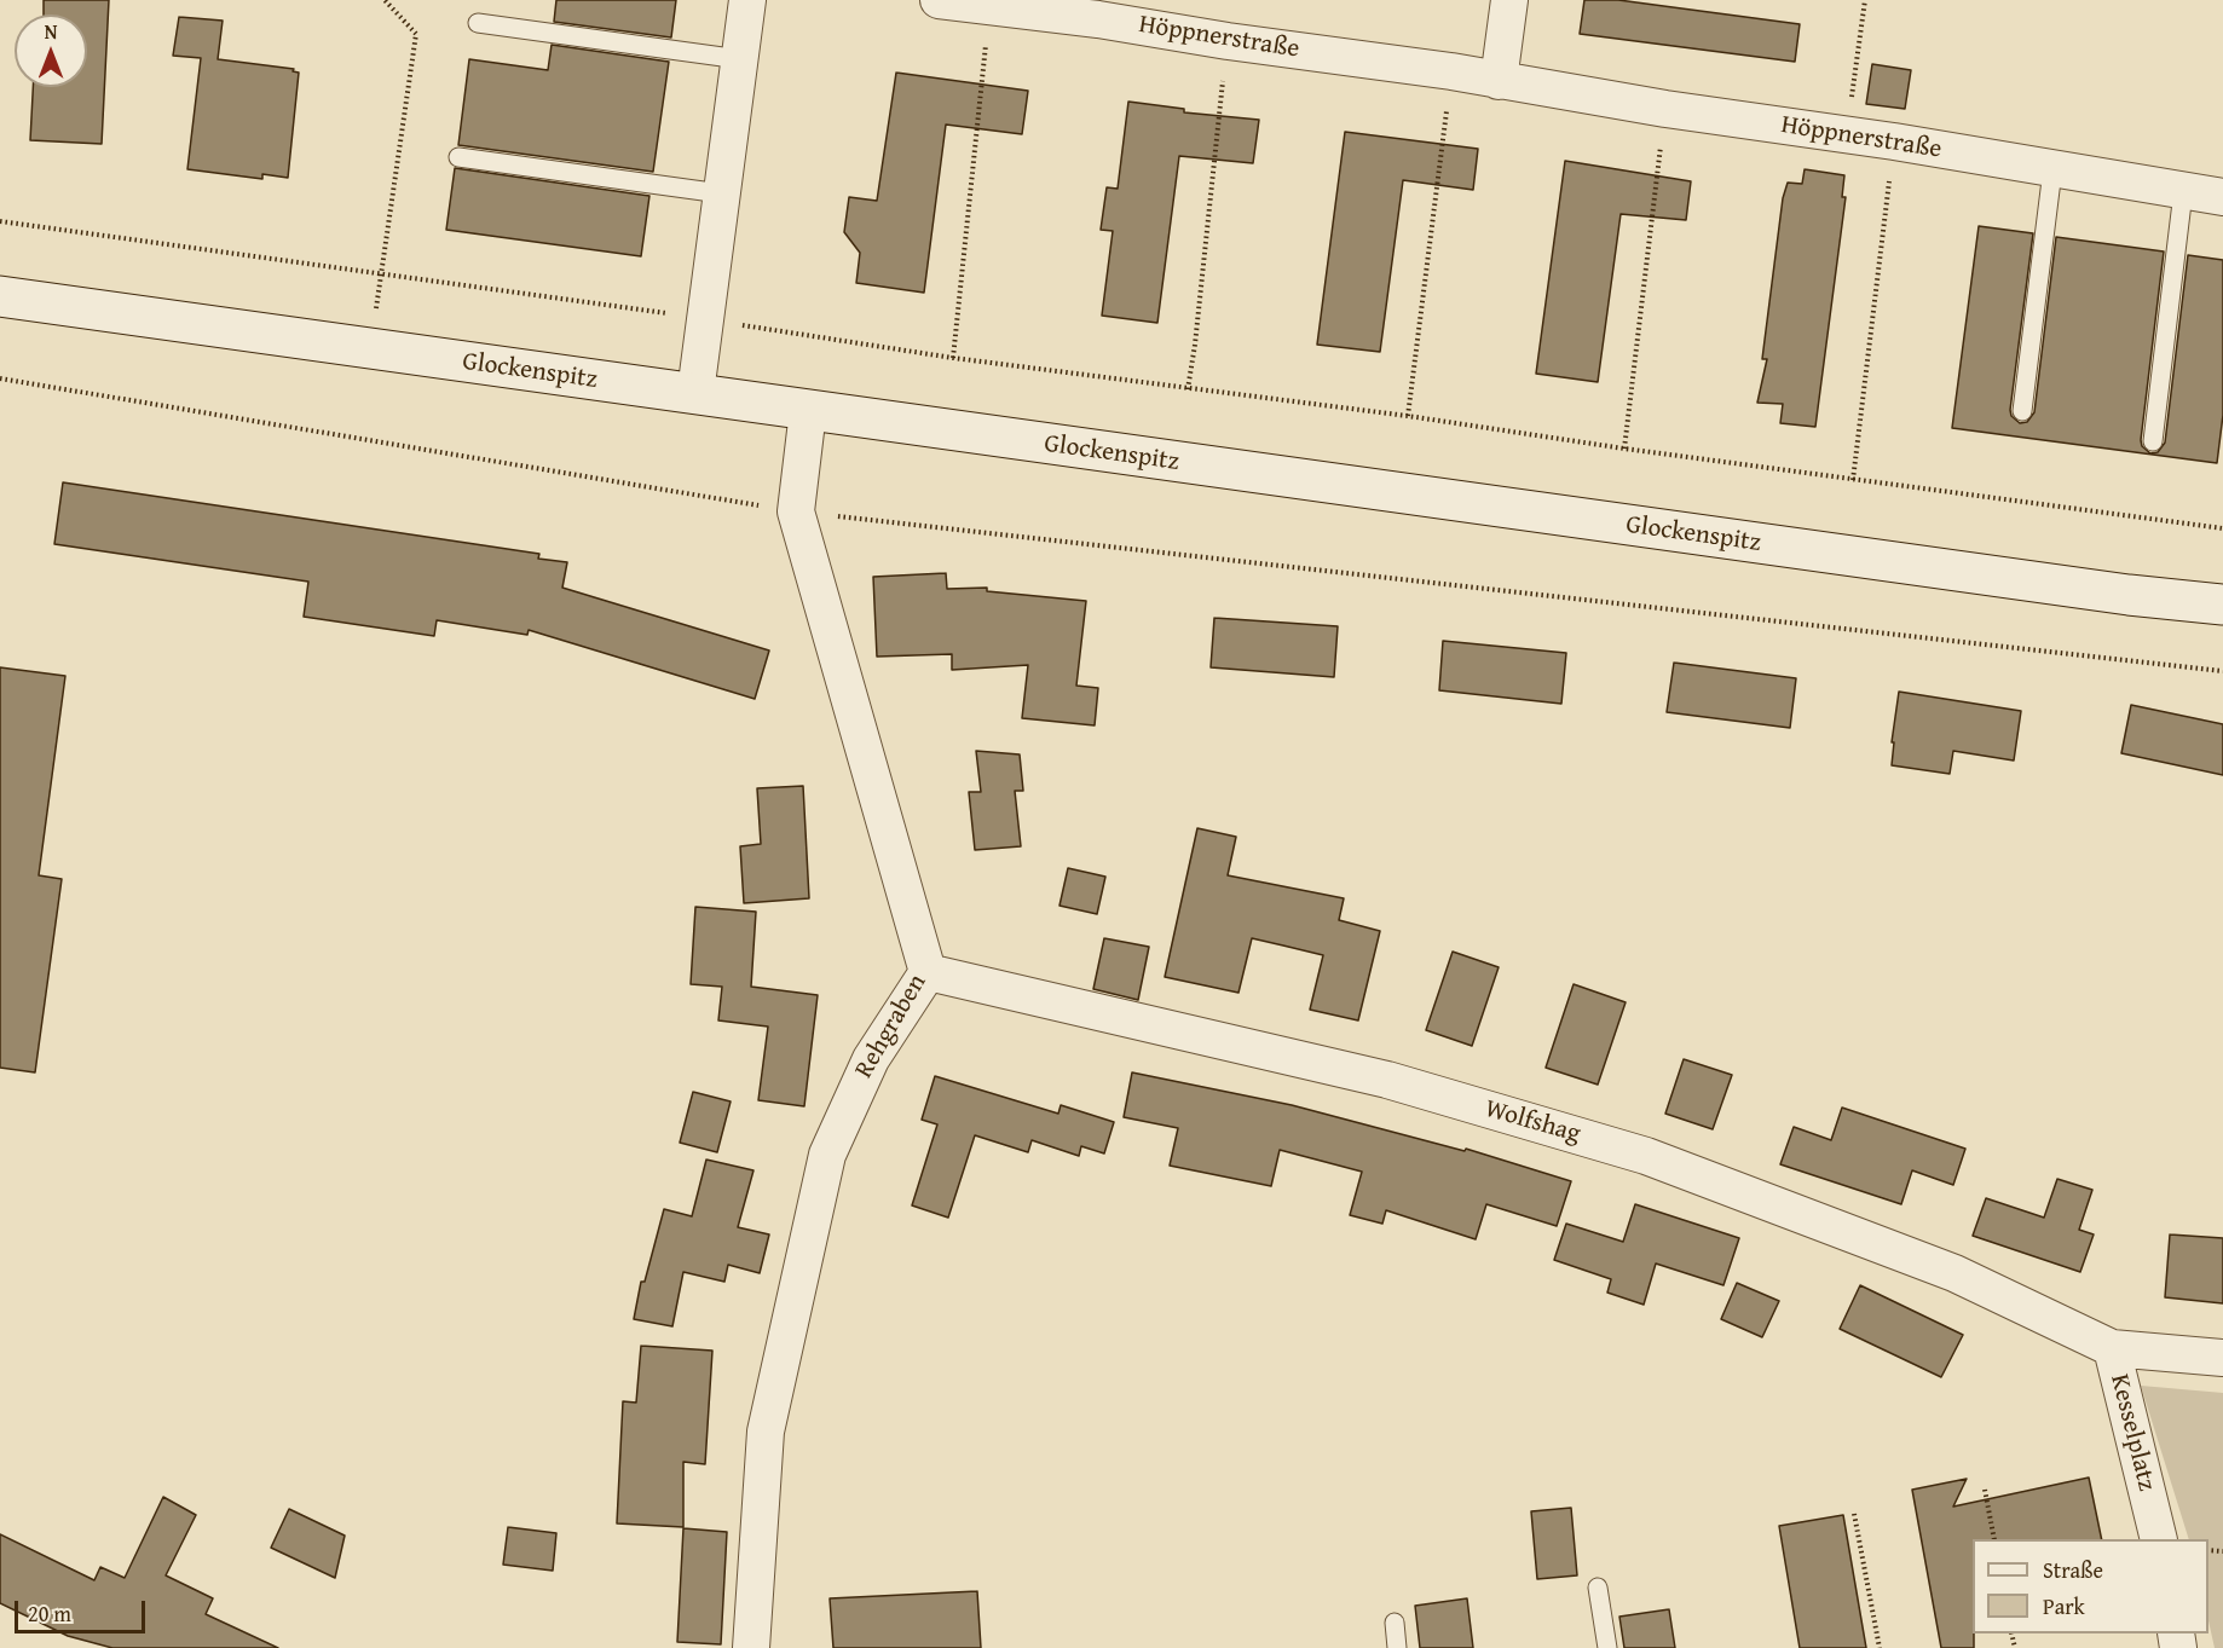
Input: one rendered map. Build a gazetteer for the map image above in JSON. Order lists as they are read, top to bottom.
{
  "streets": {
    "main road": ["Glockenspitz"],
    "street": [
      "Höppnerstraße",
      "Rehgraben",
      "Wolfshag",
      "Kesselplatz"
    ]
  },
  "crossings": [
    ["Glockenspitz", "Rehgraben"],
    ["Rehgraben", "Wolfshag"],
    ["Wolfshag", "Kesselplatz"]
  ],
  "legend": ["Straße", "Park"],
  "scale_bar": "20 m",
  "north": "top"
}
